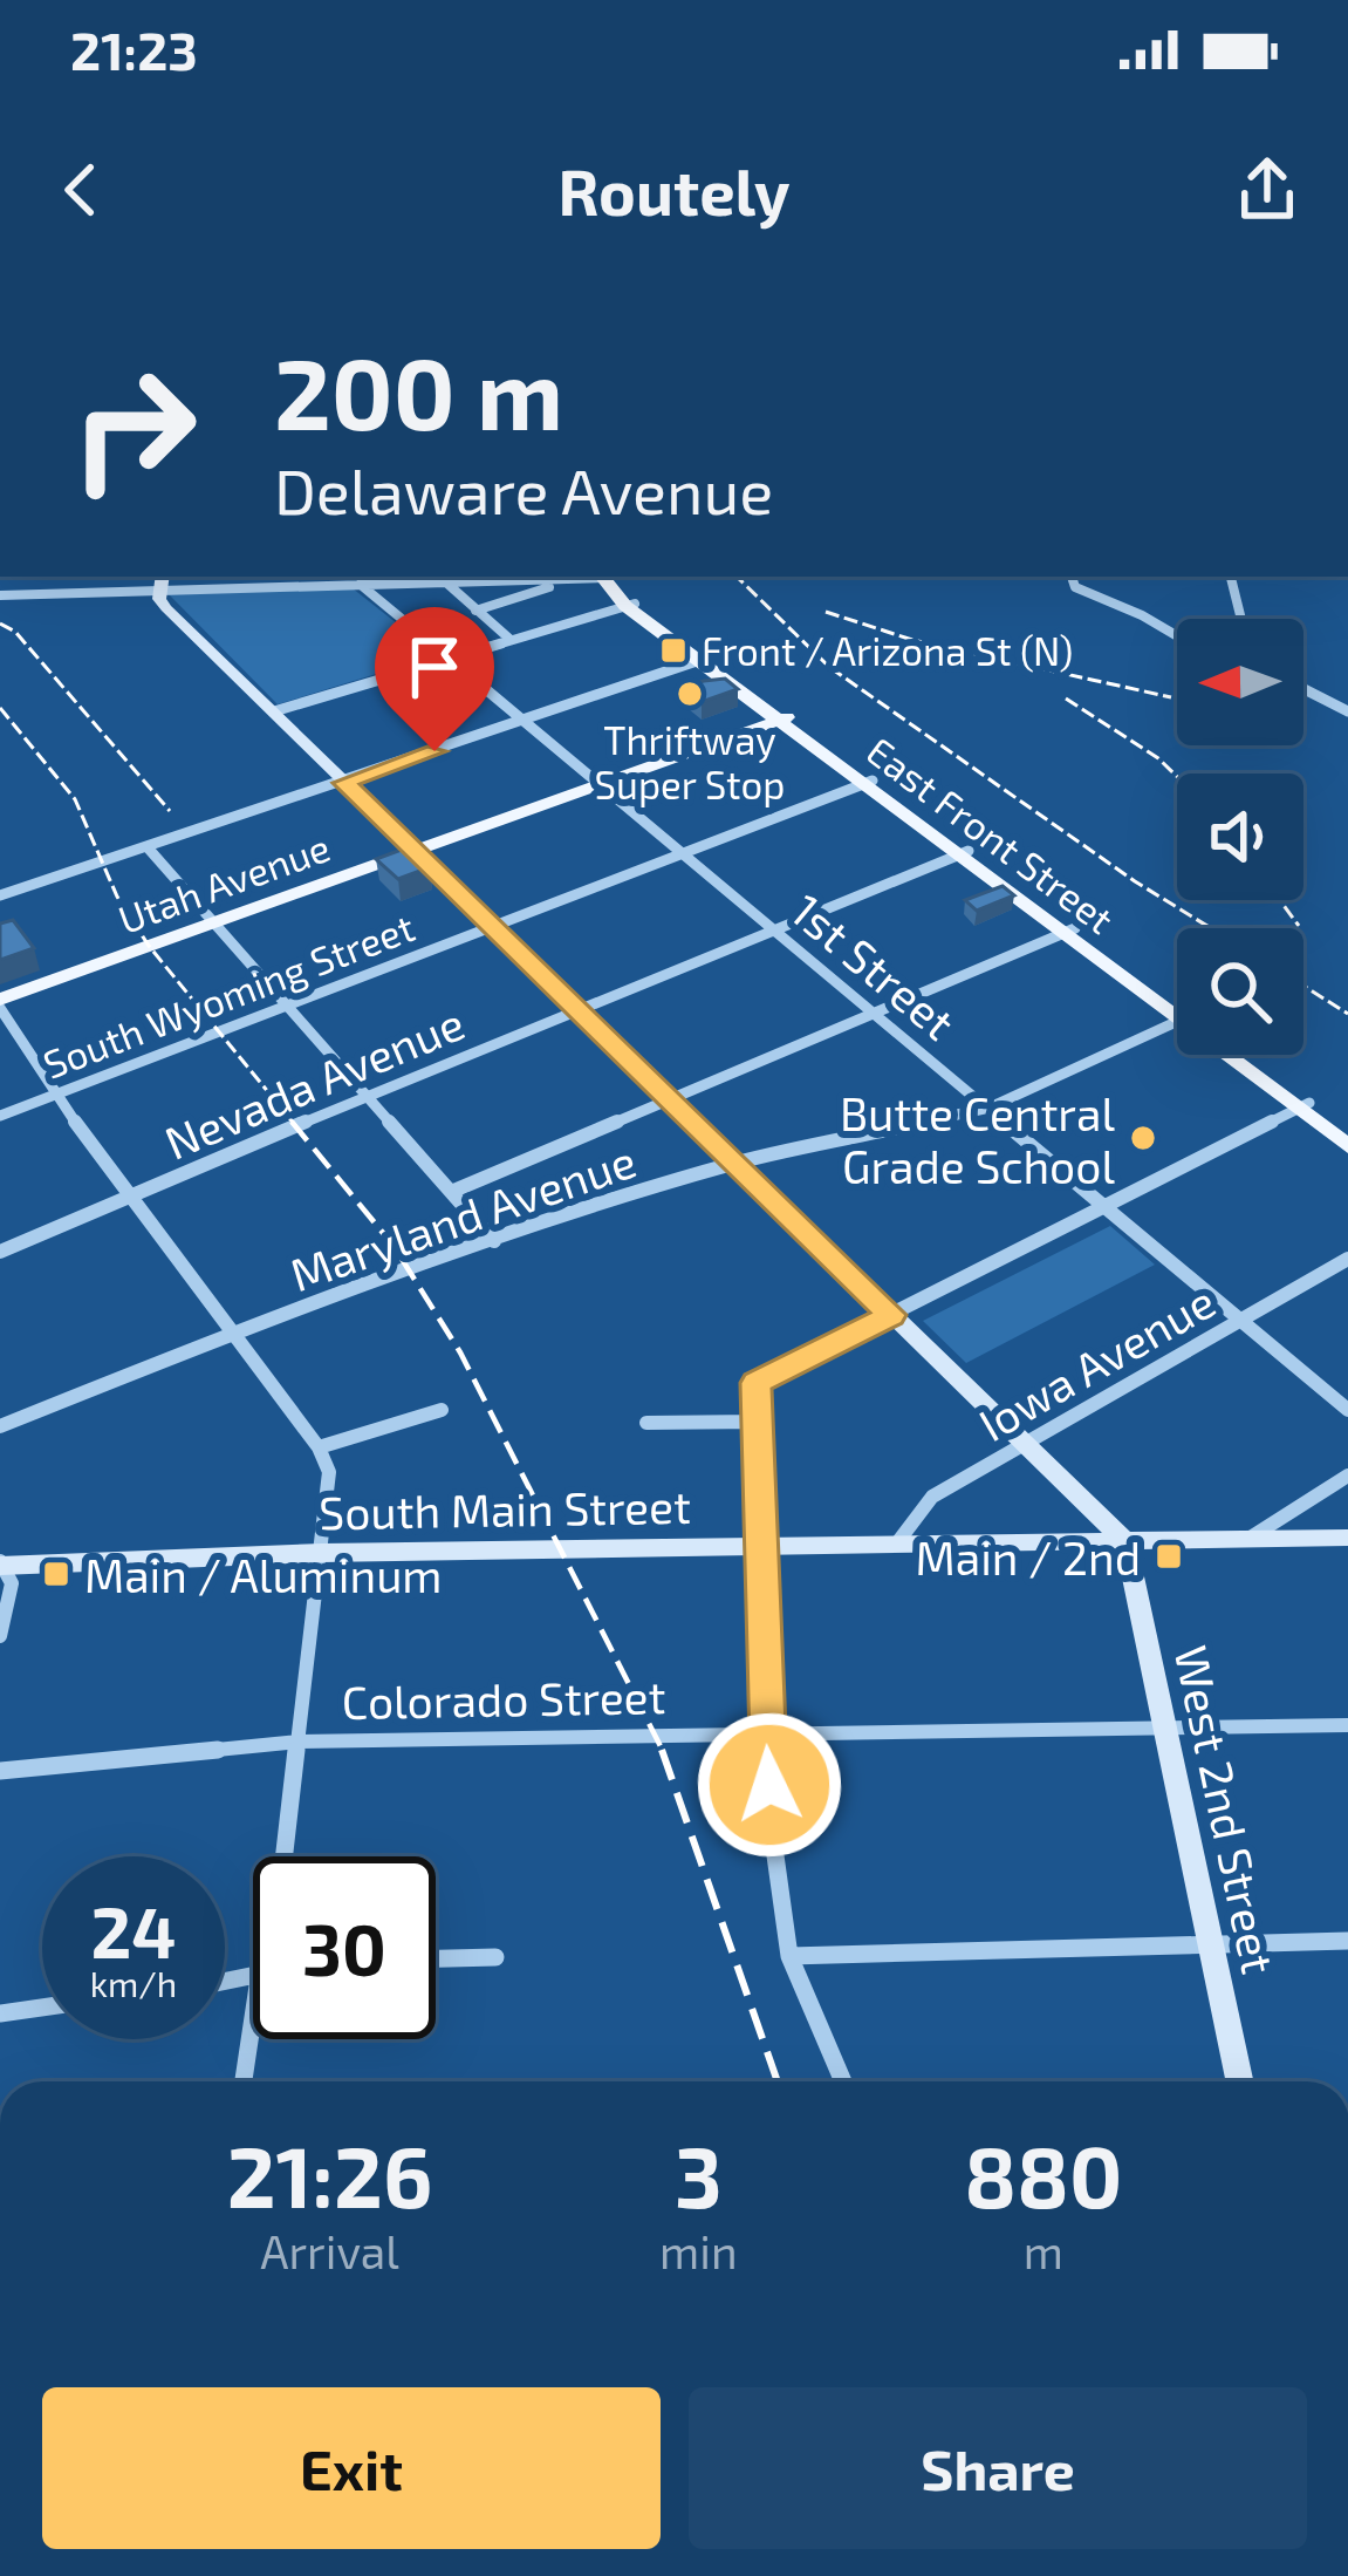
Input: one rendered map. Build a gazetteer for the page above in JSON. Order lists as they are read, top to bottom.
{
  "streets": {
    "main road": ["East Front Street", "Utah Avenue"],
    "street": [
      "1st Street",
      "South Wyoming Street",
      "Nevada Avenue",
      "Maryland Avenue",
      "Iowa Avenue",
      "South Main Street",
      "Colorado Street",
      "West 2nd Street"
    ]
  },
  "crossings": [
    ["East Front Street", "Utah Avenue"],
    ["East Front Street", "South Wyoming Street"],
    ["East Front Street", "Nevada Avenue"],
    ["Utah Avenue", "1st Street"],
    ["1st Street", "South Wyoming Street"],
    ["1st Street", "Nevada Avenue"],
    ["1st Street", "Maryland Avenue"],
    ["1st Street", "Iowa Avenue"],
    ["Iowa Avenue", "South Main Street"],
    ["South Main Street", "West 2nd Street"],
    ["Colorado Street", "West 2nd Street"]
  ],
  "places": {
    "transit": ["Front / Arizona St (N)", "Main / 2nd", "Main / Aluminum"],
    "other": ["Thriftway Super Stop", "Butte Central Grade School"]
  },
  "north": "left",
  "page": {
    "status": "21:23",
    "header": "Routely",
    "turn": ["200 m", "Delaware Avenue"],
    "speed": "24 km/h",
    "limit": "30",
    "eta": [
      "21:26",
      "Arrival",
      "3",
      "min",
      "880",
      "m"
    ],
    "buttons": ["Exit", "Share"]
  }
}
